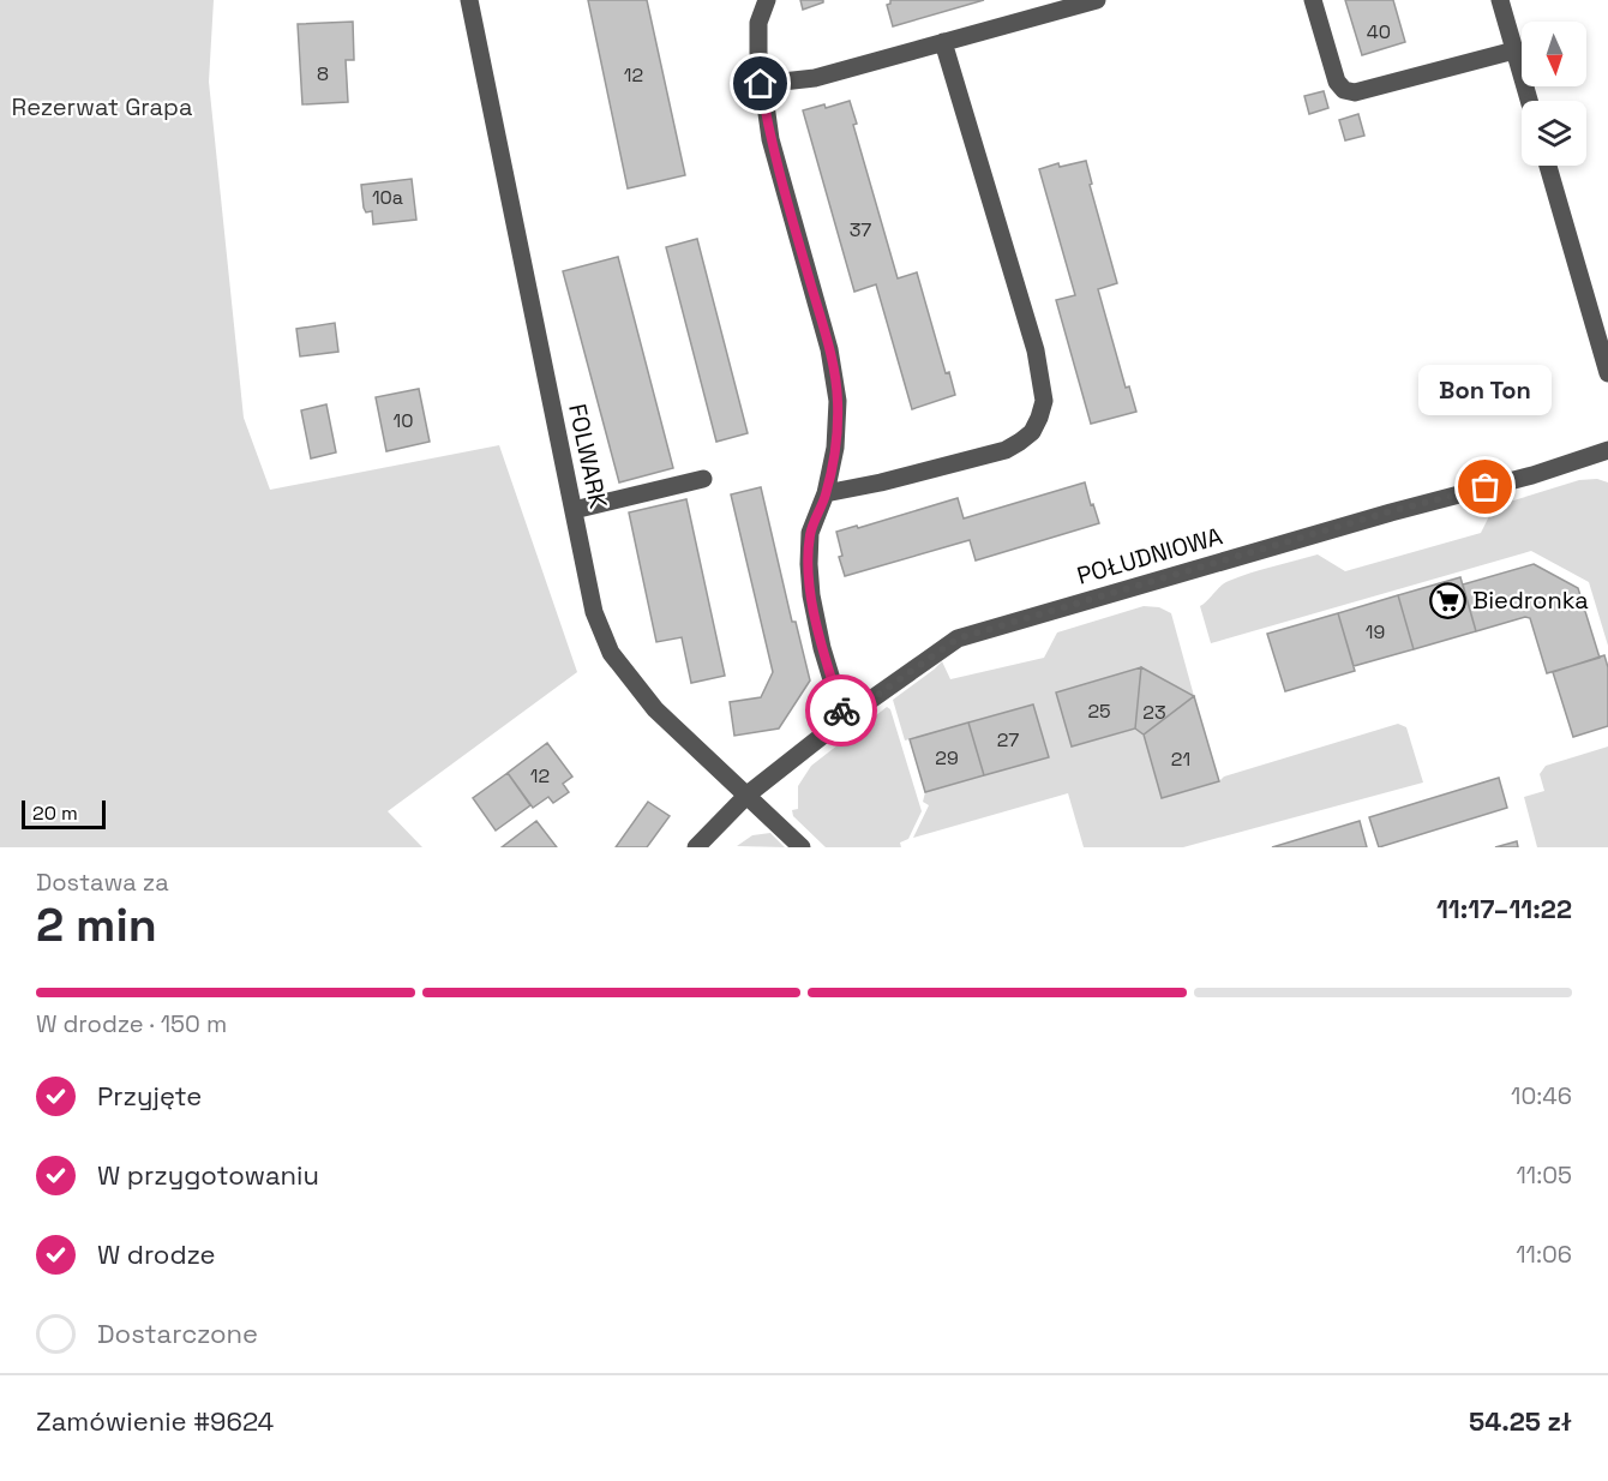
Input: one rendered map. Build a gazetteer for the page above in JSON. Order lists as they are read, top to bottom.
{
  "streets": {
    "street": ["FOLWARK", "POŁUDNIOWA"]
  },
  "crossings": [
    ["FOLWARK", "POŁUDNIOWA"]
  ],
  "parks": ["Rezerwat Grapa"],
  "places": {
    "other": ["Bon Ton"],
    "supermarket": ["Biedronka"]
  },
  "house_numbers": [
    "40",
    "8",
    "12",
    "10a",
    "37",
    "10",
    "19",
    "25",
    "23",
    "27",
    "29",
    "21",
    "12"
  ],
  "scale_bar": "20 m",
  "north": "bottom",
  "page": {
    "bubble": "Bon Ton",
    "scale": "20 m",
    "heading": ["2 min", "Dostawa za", "11:17–11:22"],
    "panel": ["Zamówienie #9624", "54.25 zł"],
    "bar": "W drodze · 150 m",
    "list": [
      ["Przyjęte", "10:46"],
      ["W przygotowaniu", "11:05"],
      ["W drodze", "11:06"],
      "Dostarczone"
    ]
  }
}
